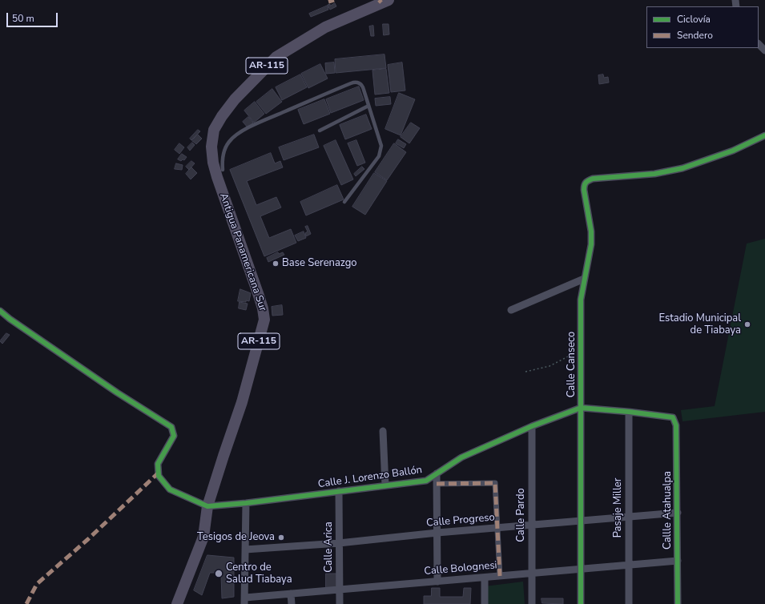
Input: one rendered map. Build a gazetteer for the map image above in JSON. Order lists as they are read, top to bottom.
{
  "streets": {
    "main road": ["AR-115", "Antigua Panamericana Sur"],
    "street": [
      "Calle Canseco",
      "Calle J. Lorenzo Ballón",
      "Pasaje Miller",
      "Callle Atahualpa",
      "Calle Pardo",
      "Calle Progreso",
      "Calle Arica",
      "Calle Bolognesi"
    ]
  },
  "crossings": [
    ["Antigua Panamericana Sur", "Calle J. Lorenzo Ballón"],
    ["Calle Canseco", "Calle J. Lorenzo Ballón"],
    ["Calle Canseco", "Calle Progreso"],
    ["Calle Canseco", "Calle Bolognesi"],
    ["Calle J. Lorenzo Ballón", "Pasaje Miller"],
    ["Calle J. Lorenzo Ballón", "Callle Atahualpa"],
    ["Calle J. Lorenzo Ballón", "Calle Pardo"],
    ["Calle J. Lorenzo Ballón", "Calle Arica"],
    ["Pasaje Miller", "Calle Progreso"],
    ["Pasaje Miller", "Calle Bolognesi"],
    ["Callle Atahualpa", "Calle Progreso"],
    ["Callle Atahualpa", "Calle Bolognesi"],
    ["Calle Pardo", "Calle Progreso"],
    ["Calle Pardo", "Calle Bolognesi"],
    ["Calle Progreso", "Calle Arica"],
    ["Calle Arica", "Calle Bolognesi"]
  ],
  "places": [
    "Base Serenazgo",
    "Estadio Municipal de Tiabaya",
    "Tesigos de Jeova",
    "Centro de Salud Tiabaya"
  ],
  "legend": ["Ciclovía", "Sendero"],
  "scale_bar": "50 m"
}
